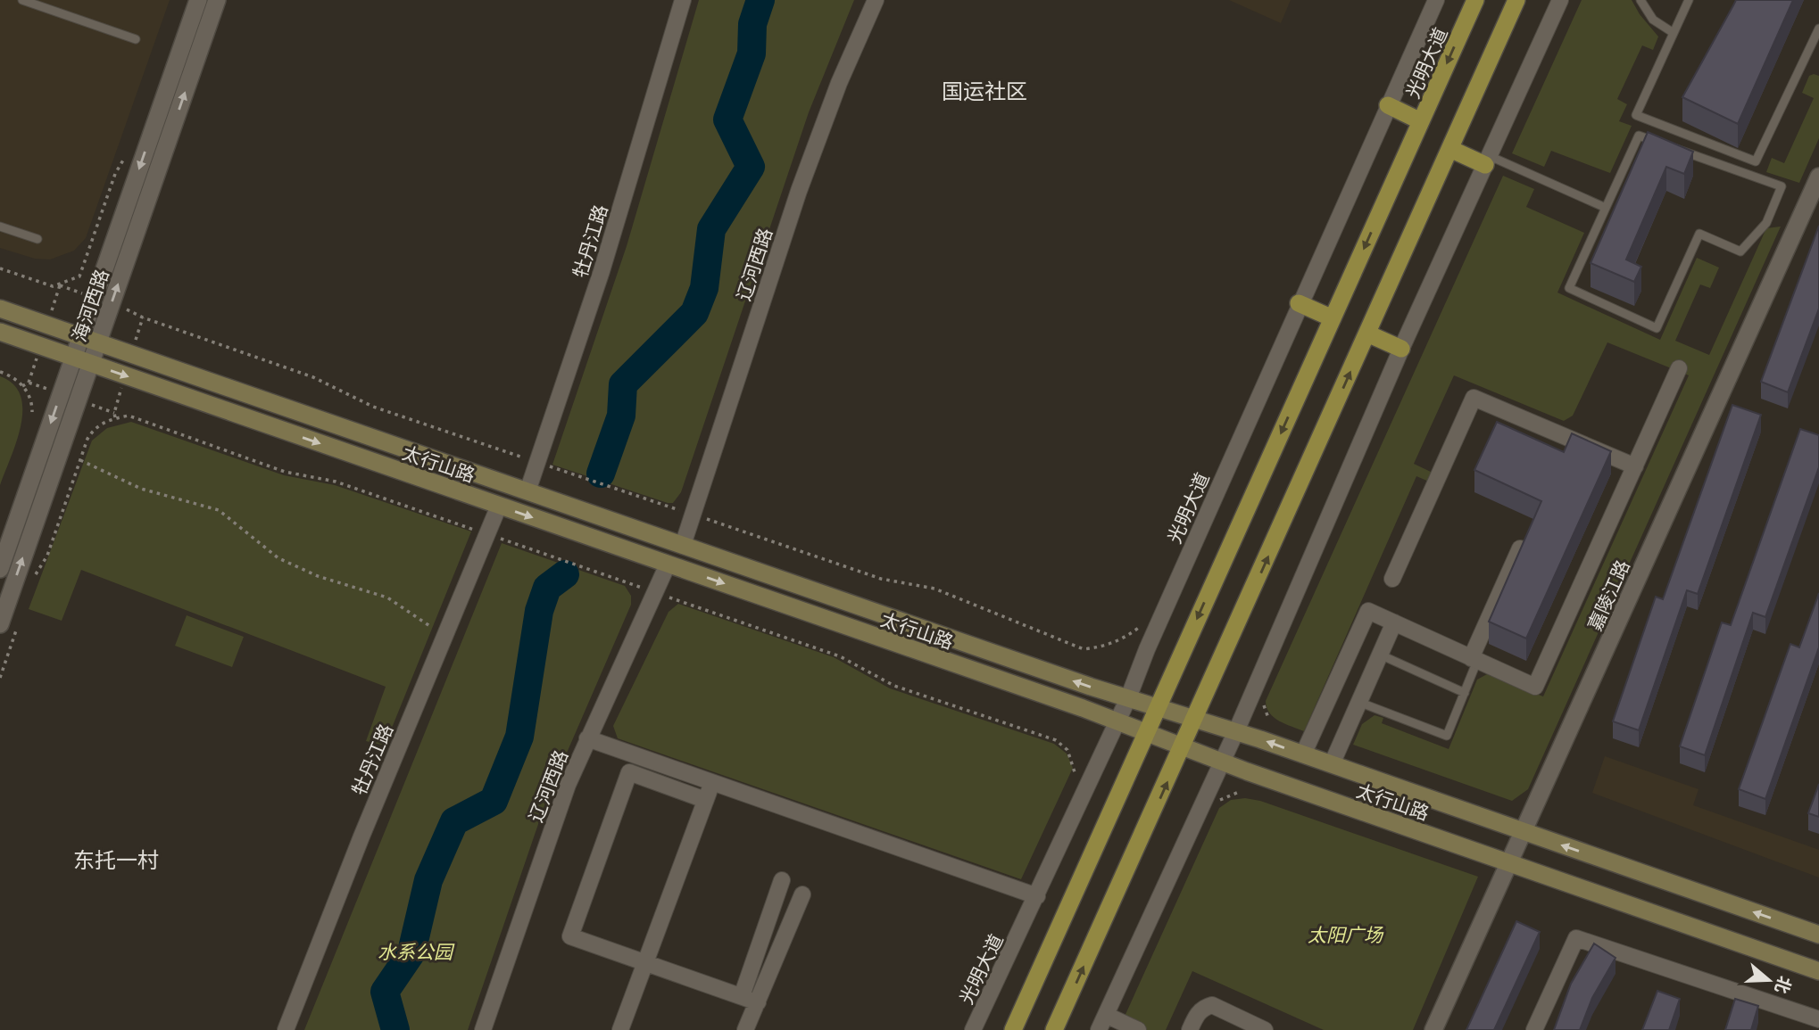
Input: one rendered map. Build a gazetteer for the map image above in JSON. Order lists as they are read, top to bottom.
{
  "streets": {
    "main road": ["光明大道", "太行山路"],
    "street": [
      "牡丹江路",
      "辽河西路",
      "海河西路",
      "嘉陵江路"
    ]
  },
  "crossings": [
    ["光明大道", "太行山路"],
    ["牡丹江路", "太行山路"],
    ["辽河西路", "太行山路"],
    ["海河西路", "太行山路"],
    ["太行山路", "嘉陵江路"]
  ],
  "districts": ["国运社区", "东托一村"],
  "parks": ["太阳广场", "水系公园"],
  "north": "right"
}
